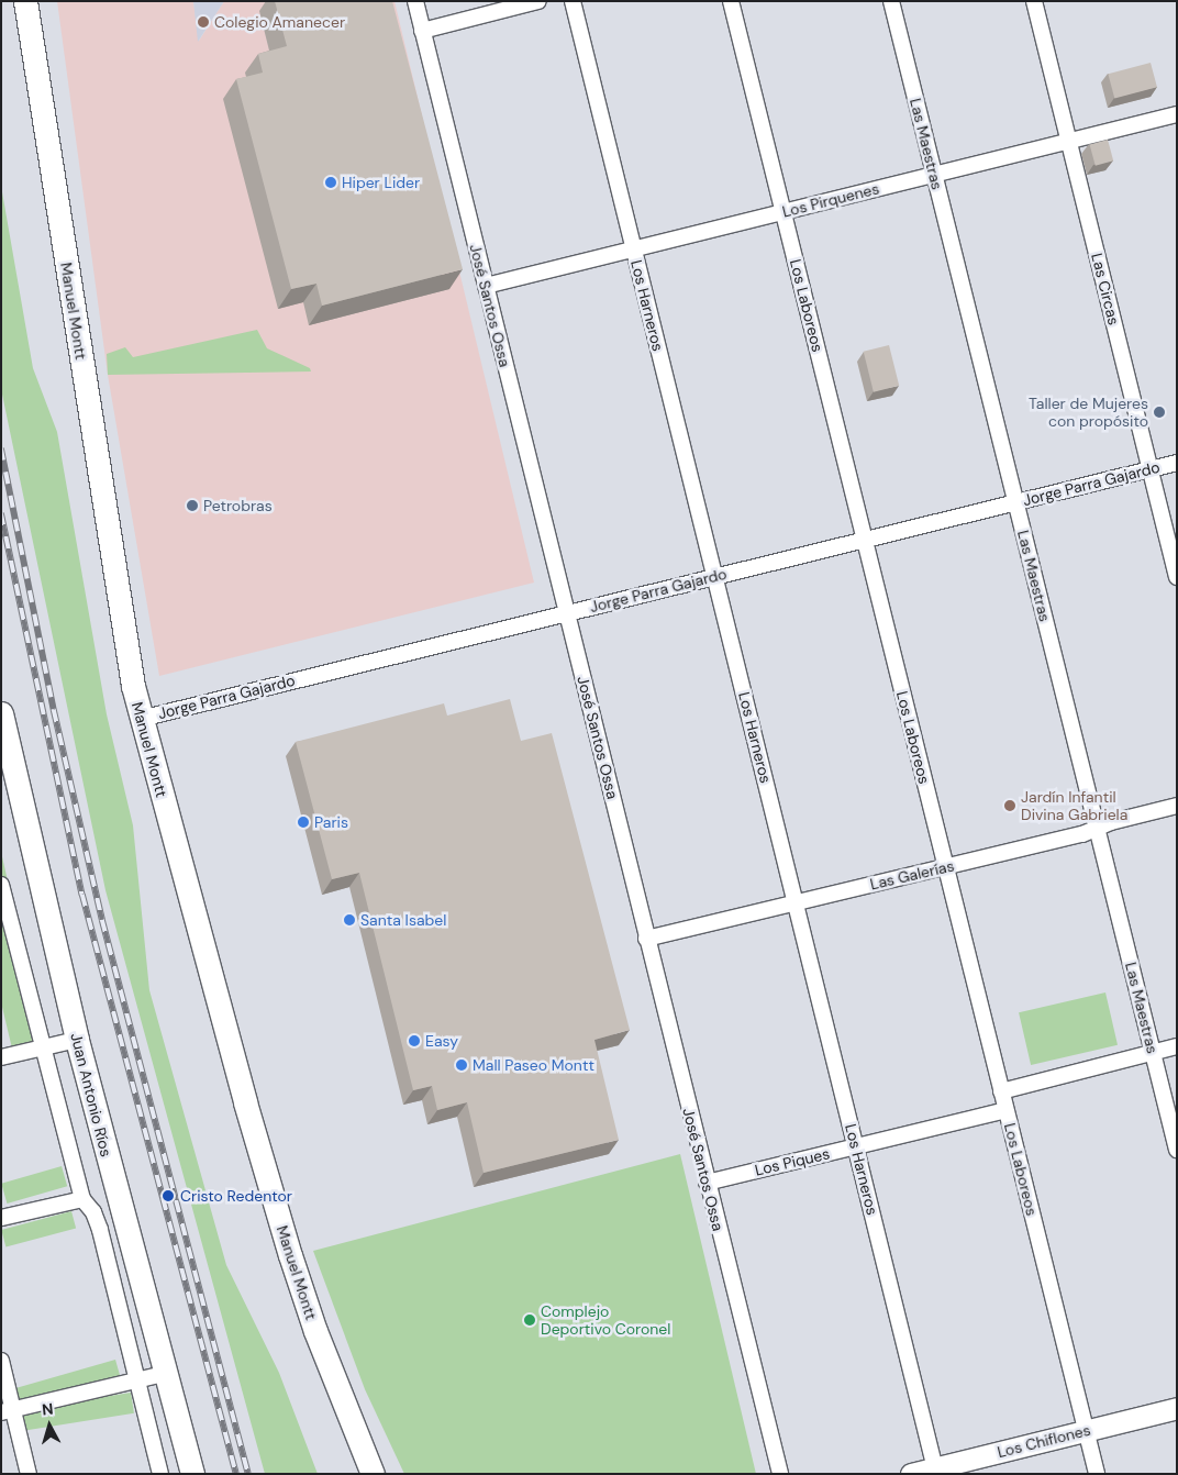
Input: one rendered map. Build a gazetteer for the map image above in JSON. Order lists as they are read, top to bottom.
{
  "streets": {
    "main road": ["Manuel Montt", "Juan Antonio Ríos"],
    "street": [
      "Las Maestras",
      "Los Pirquenes",
      "Las Circas",
      "José Santos Ossa",
      "Los Harneros",
      "Los Laboreos",
      "Jorge Parra Gajardo",
      "Las Galerías",
      "Los Piques",
      "Los Chiflones"
    ]
  },
  "crossings": [
    ["Las Maestras", "Los Pirquenes"],
    ["Las Maestras", "Jorge Parra Gajardo"],
    ["Las Maestras", "Las Galerías"],
    ["Los Pirquenes", "Las Circas"],
    ["Los Pirquenes", "José Santos Ossa"],
    ["Los Pirquenes", "Los Harneros"],
    ["Los Pirquenes", "Los Laboreos"],
    ["Las Circas", "Jorge Parra Gajardo"],
    ["José Santos Ossa", "Jorge Parra Gajardo"],
    ["José Santos Ossa", "Las Galerías"],
    ["José Santos Ossa", "Los Piques"],
    ["Los Harneros", "Jorge Parra Gajardo"],
    ["Los Harneros", "Las Galerías"],
    ["Los Harneros", "Los Piques"],
    ["Los Harneros", "Los Chiflones"],
    ["Los Laboreos", "Jorge Parra Gajardo"],
    ["Los Laboreos", "Las Galerías"],
    ["Los Laboreos", "Los Piques"],
    ["Los Laboreos", "Los Chiflones"],
    ["Manuel Montt", "Jorge Parra Gajardo"]
  ],
  "places": [
    "Colegio Amanecer",
    "Hiper Lider",
    "Taller de Mujeres con propósito",
    "Petrobras",
    "Jardín Infantil Divina Gabriela",
    "Paris",
    "Santa Isabel",
    "Easy",
    "Mall Paseo Montt",
    "Cristo Redentor",
    "Complejo Deportivo Coronel"
  ],
  "north": "top"
}
